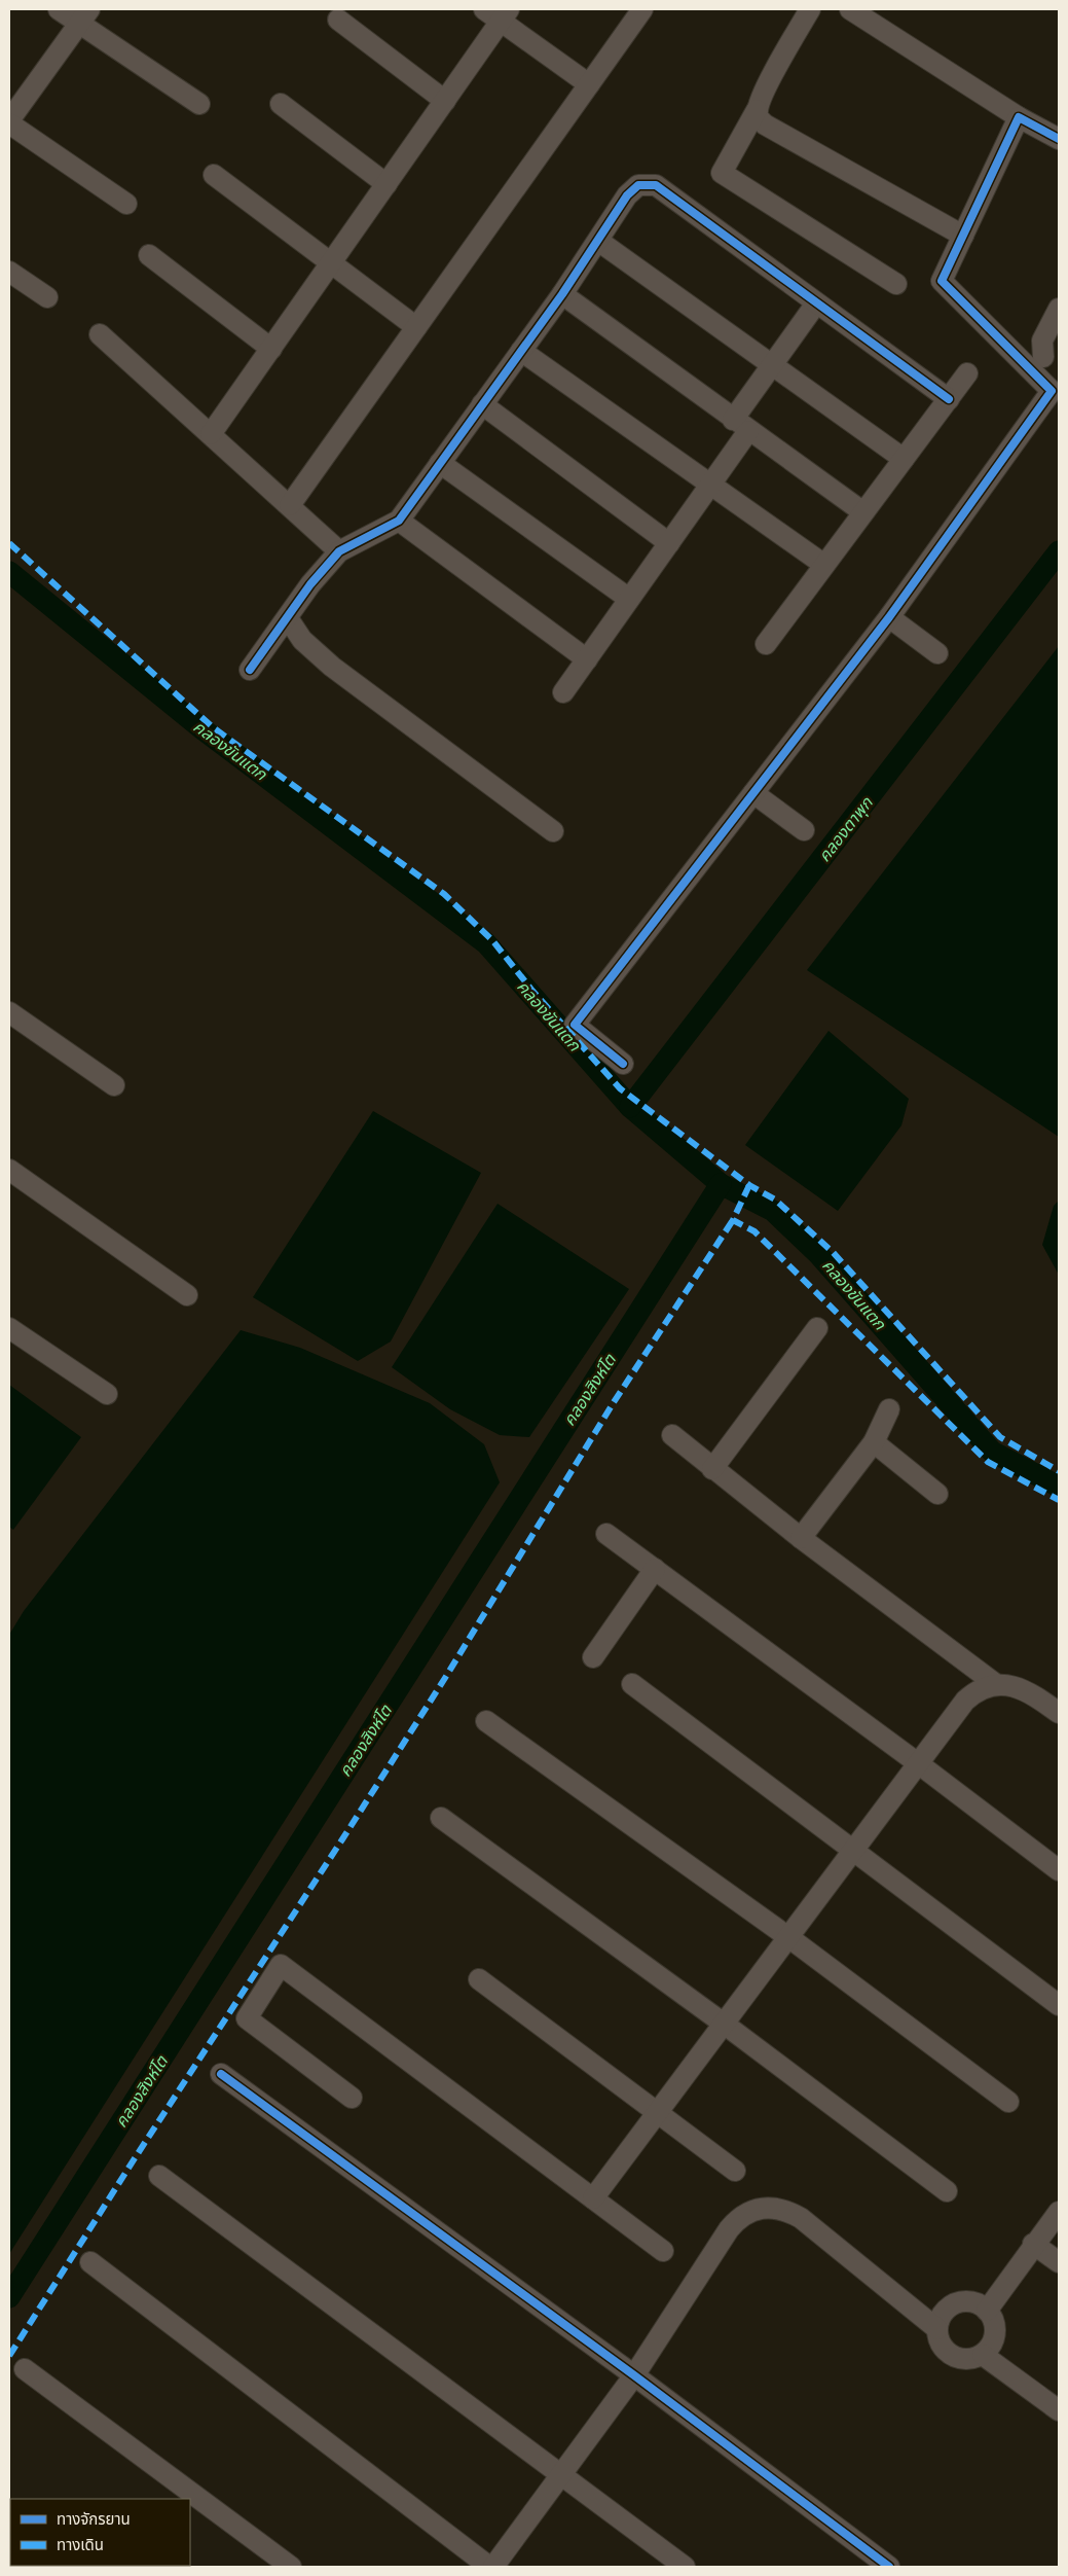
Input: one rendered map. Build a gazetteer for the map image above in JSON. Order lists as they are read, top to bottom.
{
  "water": ["คลองขันแตก", "คลองตาพุก", "คลองสิงห์โต"],
  "legend": ["ทางจักรยาน", "ทางเดิน"]
}
